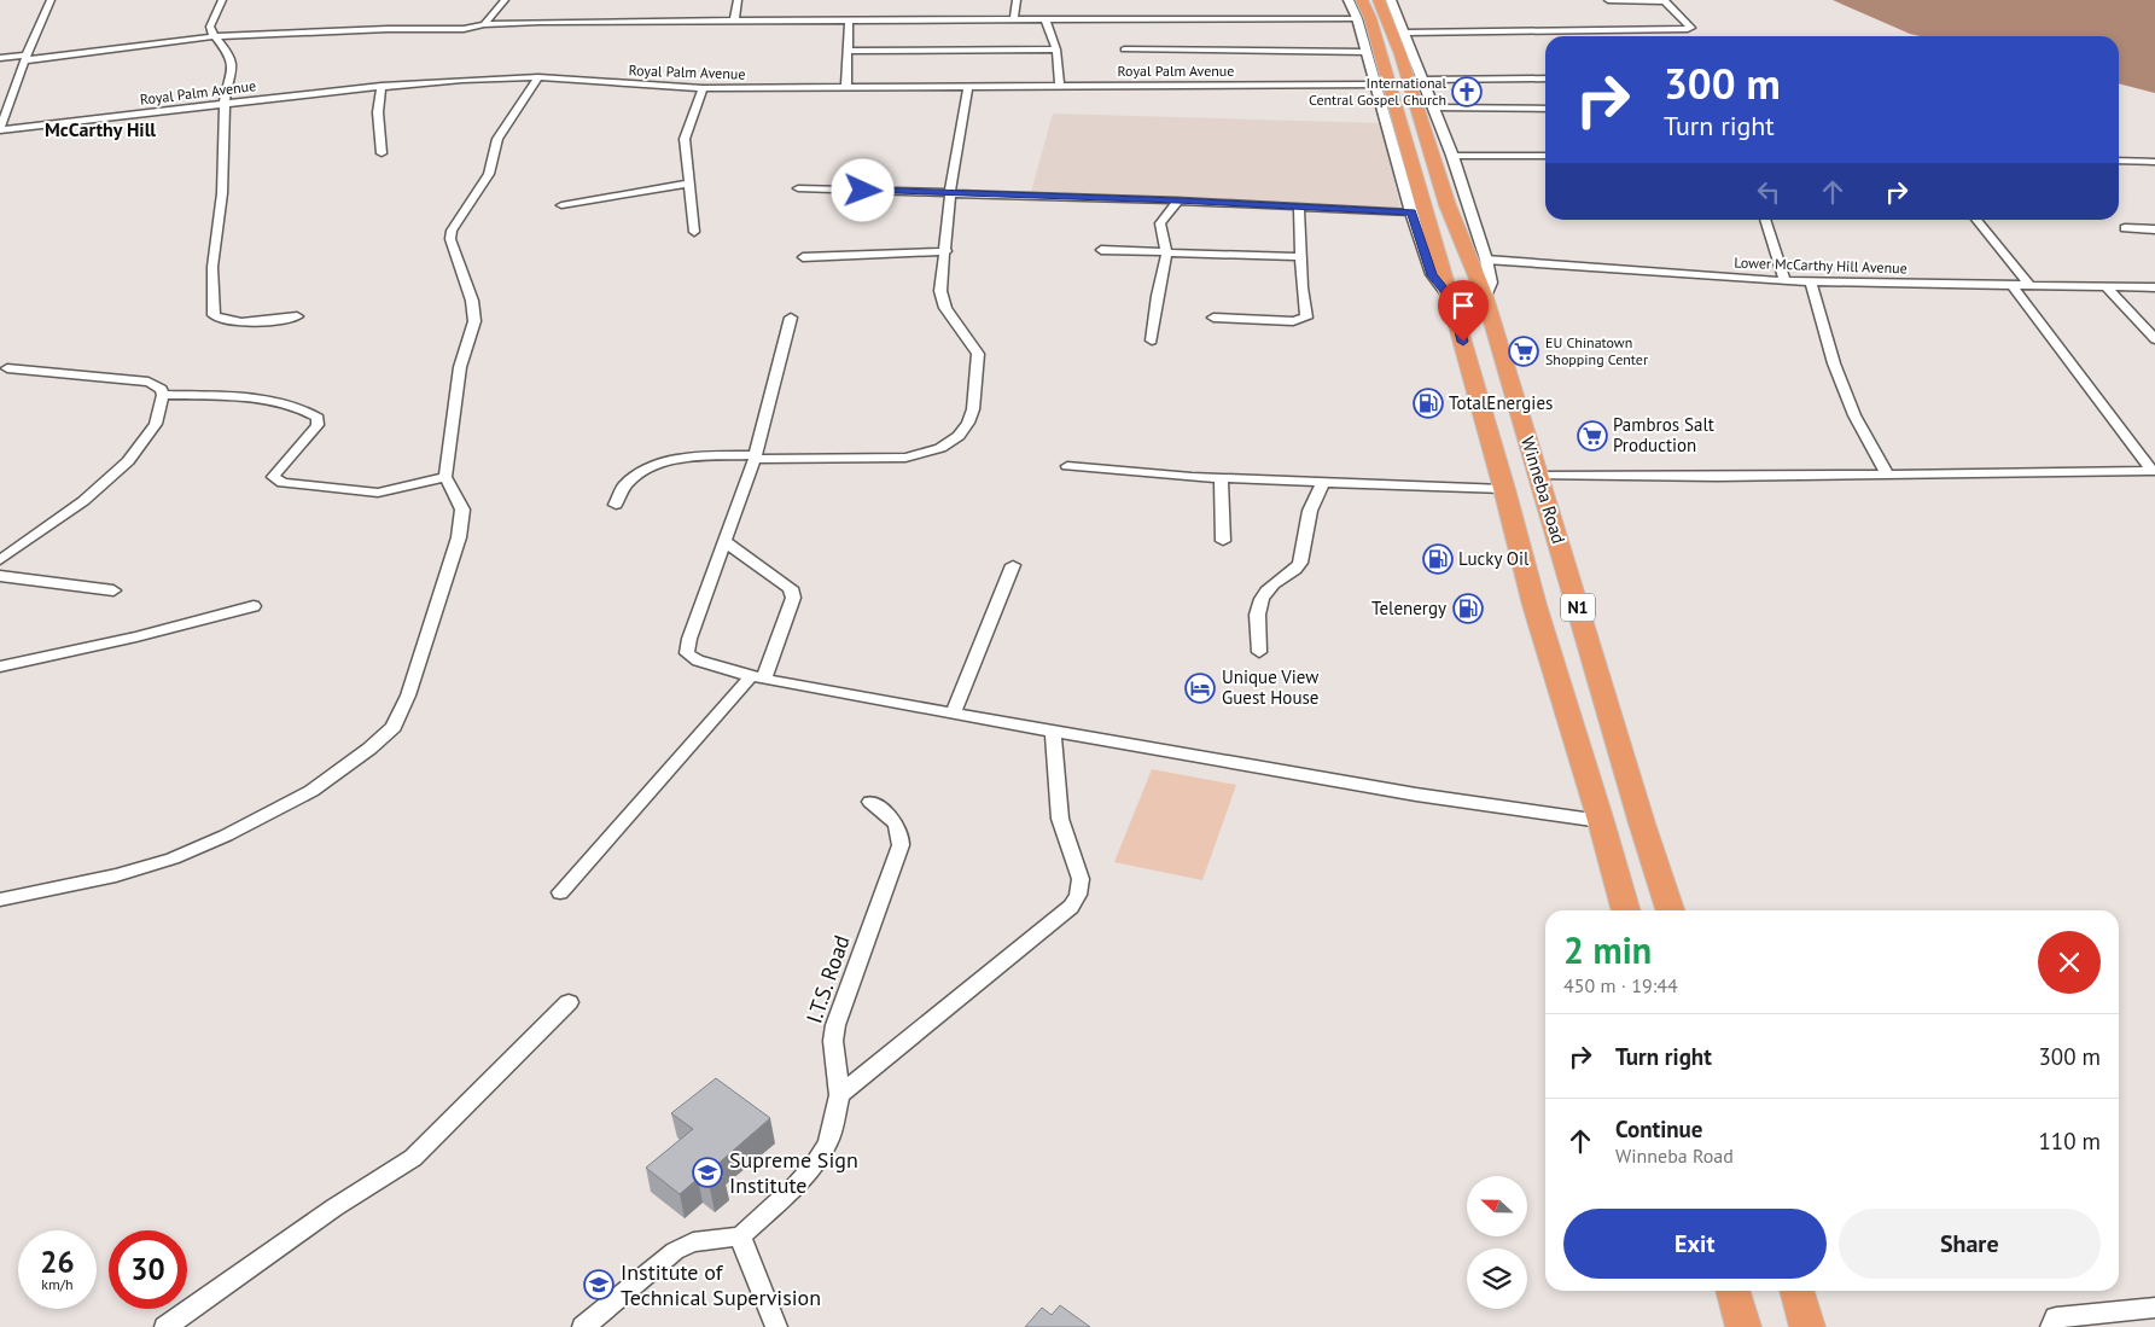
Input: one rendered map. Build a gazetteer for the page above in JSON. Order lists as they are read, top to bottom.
{
  "streets": {
    "highway": ["Winneba Road", "N1"],
    "street": ["Royal Palm Avenue", "Lower McCarthy Hill Avenue", "I.T.S. Road"]
  },
  "districts": ["McCarthy Hill"],
  "places": {
    "church": ["International Central Gospel Church"],
    "supermarket": ["EU Chinatown Shopping Center", "Pambros Salt Production"],
    "fuel station": ["TotalEnergies", "Lucky Oil", "Telenergy"],
    "hotel": ["Unique View Guest House"],
    "school or university": ["Supreme Sign Institute", "Institute of Technical Supervision"]
  },
  "north": "left",
  "page": {
    "turn": ["300 m", "Turn right"],
    "heading": ["2 min", "450 m · 19:44"],
    "list": [
      {
        "name": "Turn right",
        "value": "300 m"
      },
      {
        "name": "Continue",
        "note": "Winneba Road",
        "value": "110 m"
      }
    ],
    "buttons": ["Exit", "Share"],
    "speed": "26 km/h",
    "limit": "30"
  }
}
